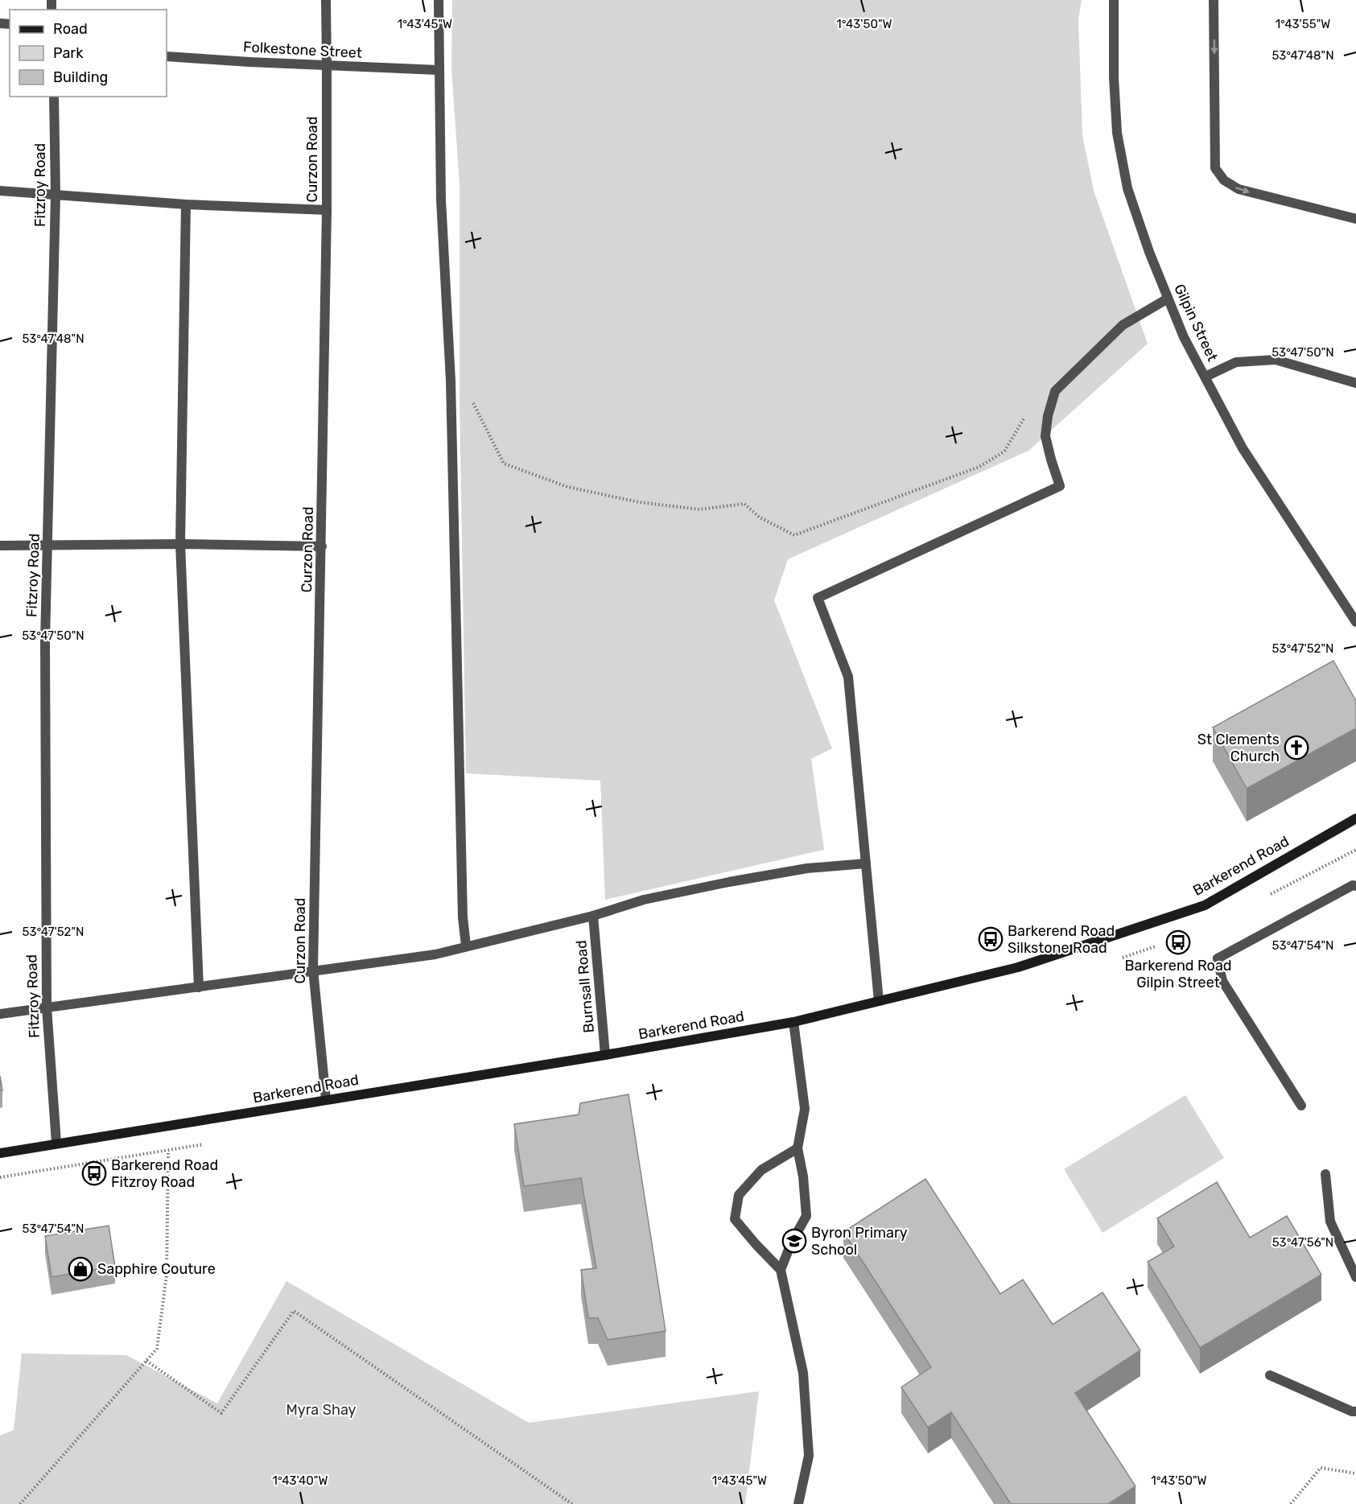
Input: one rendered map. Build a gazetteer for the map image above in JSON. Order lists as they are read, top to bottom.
{
  "streets": {
    "main road": ["Barkerend Road"],
    "street": [
      "Folkestone Street",
      "Curzon Road",
      "Fitzroy Road",
      "Gilpin Street",
      "Burnsall Road"
    ]
  },
  "crossings": [
    ["Folkestone Street", "Curzon Road"],
    ["Curzon Road", "Barkerend Road"],
    ["Fitzroy Road", "Barkerend Road"],
    ["Barkerend Road", "Burnsall Road"]
  ],
  "parks": ["Myra Shay"],
  "places": {
    "church": ["St Clements Church"],
    "bus stop": ["Barkerend Road Silkstone Road", "Barkerend Road Gilpin Street", "Barkerend Road Fitzroy Road"],
    "school or university": ["Byron Primary School"],
    "shop": ["Sapphire Couture"]
  },
  "legend": ["Road", "Park", "Building"],
  "coordinates": [
    "1°43'45\"W",
    "1°43'50\"W",
    "1°43'55\"W",
    "53°47'48\"N",
    "53°47'50\"N",
    "53°47'52\"N",
    "53°47'54\"N",
    "53°47'56\"N",
    "1°43'40\"W"
  ]
}
